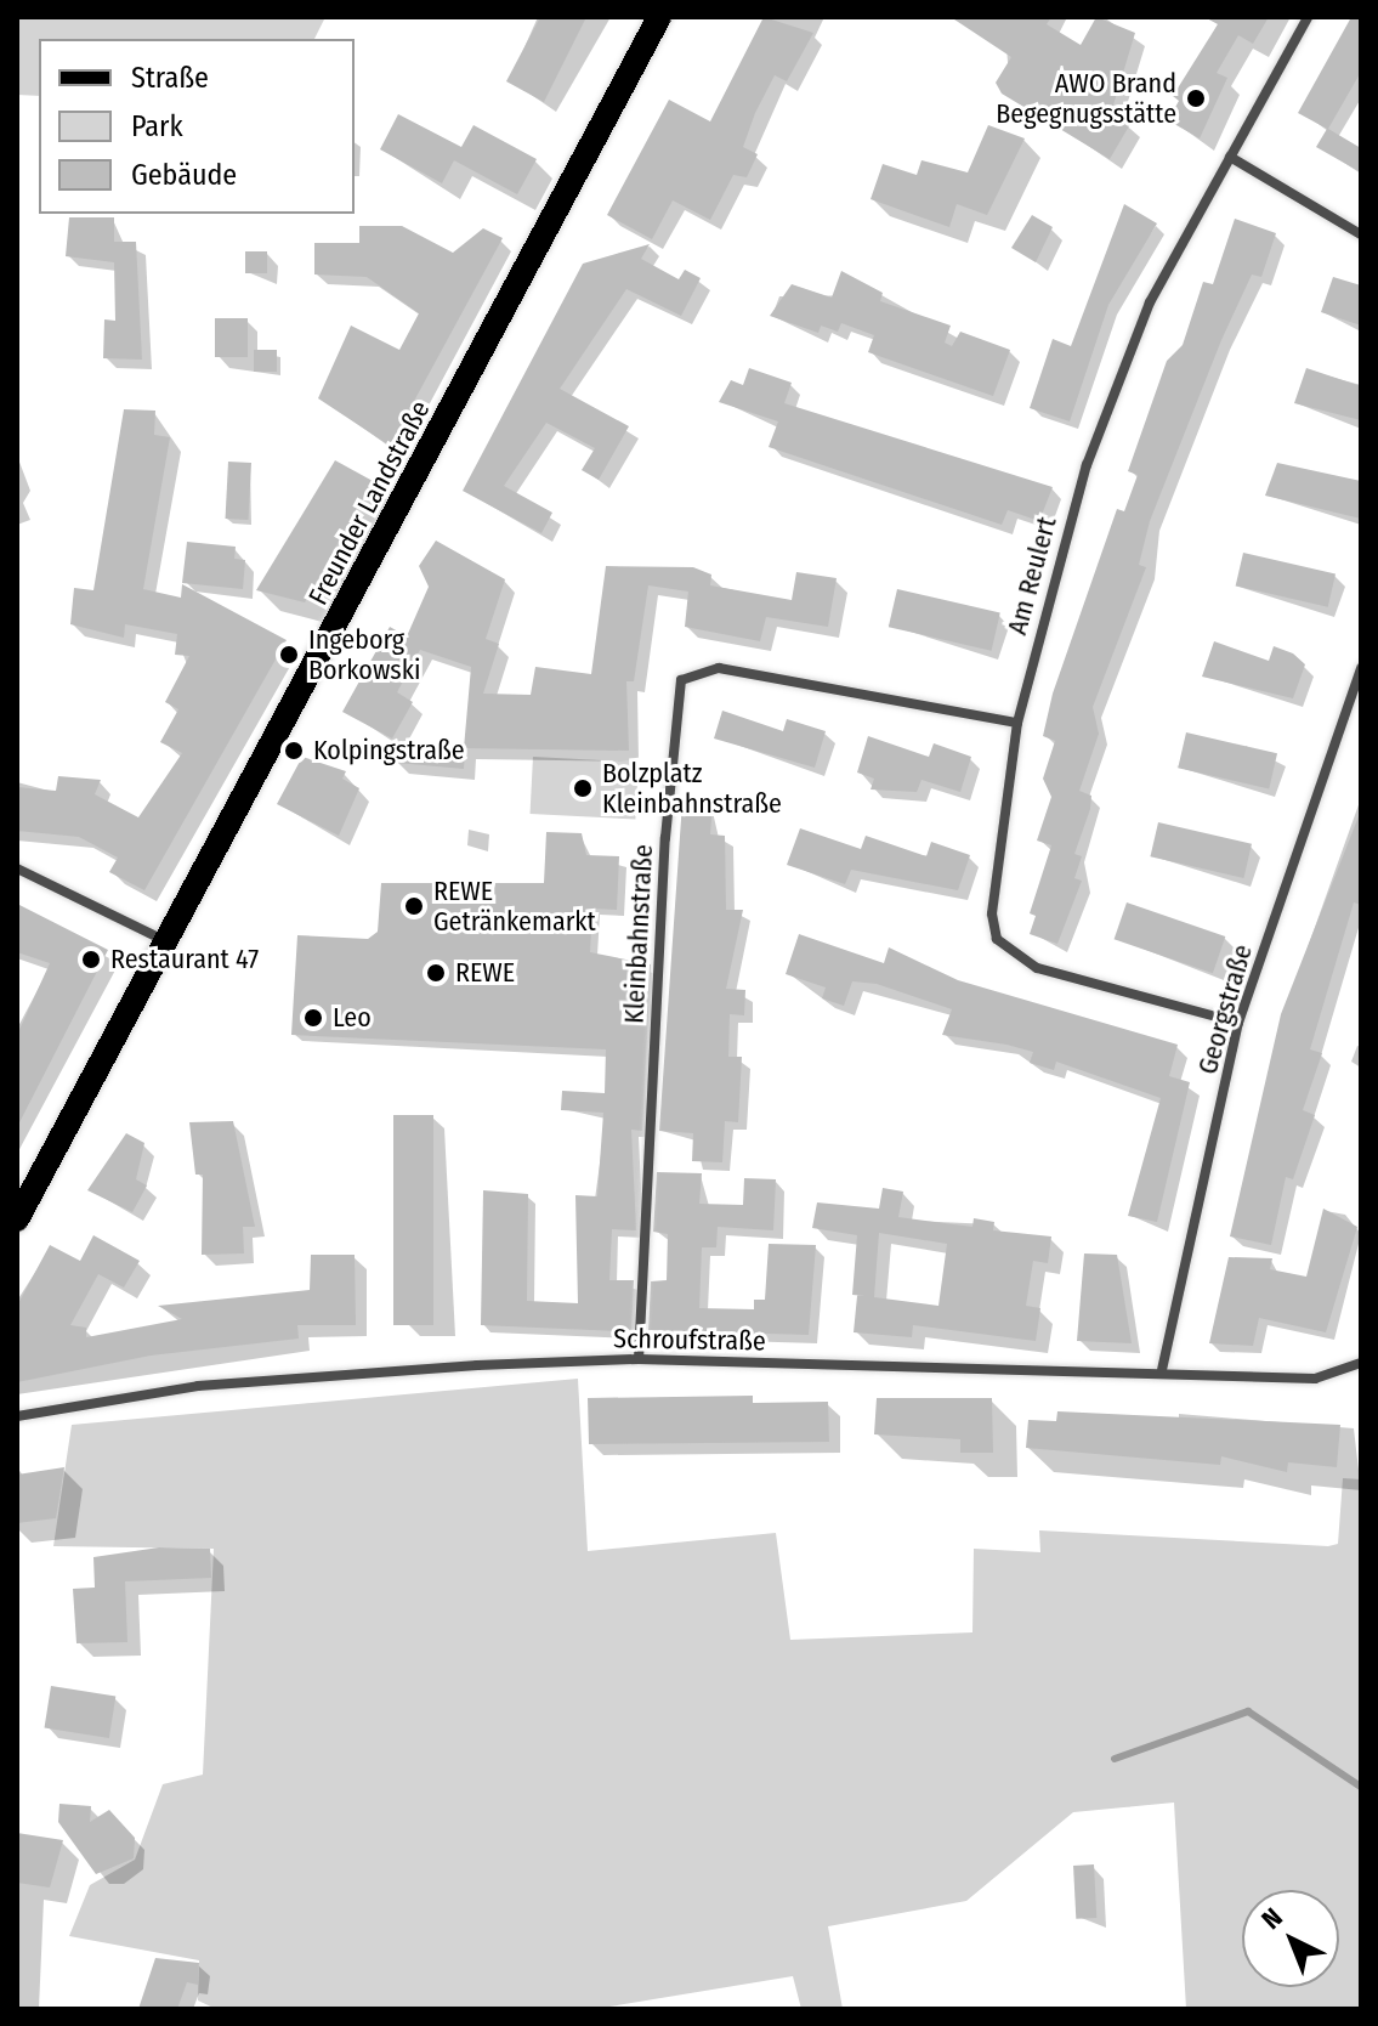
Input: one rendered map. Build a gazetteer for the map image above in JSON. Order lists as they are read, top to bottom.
{
  "streets": {
    "main road": ["Freunder Landstraße"],
    "street": [
      "Am Reulert",
      "Kleinbahnstraße",
      "Georgstraße",
      "Schroufstraße"
    ]
  },
  "crossings": [
    ["Am Reulert", "Kleinbahnstraße"],
    ["Am Reulert", "Georgstraße"],
    ["Kleinbahnstraße", "Schroufstraße"],
    ["Georgstraße", "Schroufstraße"]
  ],
  "places": [
    "AWO Brand Begegnugsstätte",
    "Ingeborg Borkowski",
    "Kolpingstraße",
    "Bolzplatz Kleinbahnstraße",
    "REWE Getränkemarkt",
    "Restaurant 47",
    "REWE",
    "Leo"
  ],
  "legend": ["Straße", "Park", "Gebäude"],
  "north": "top left"
}
